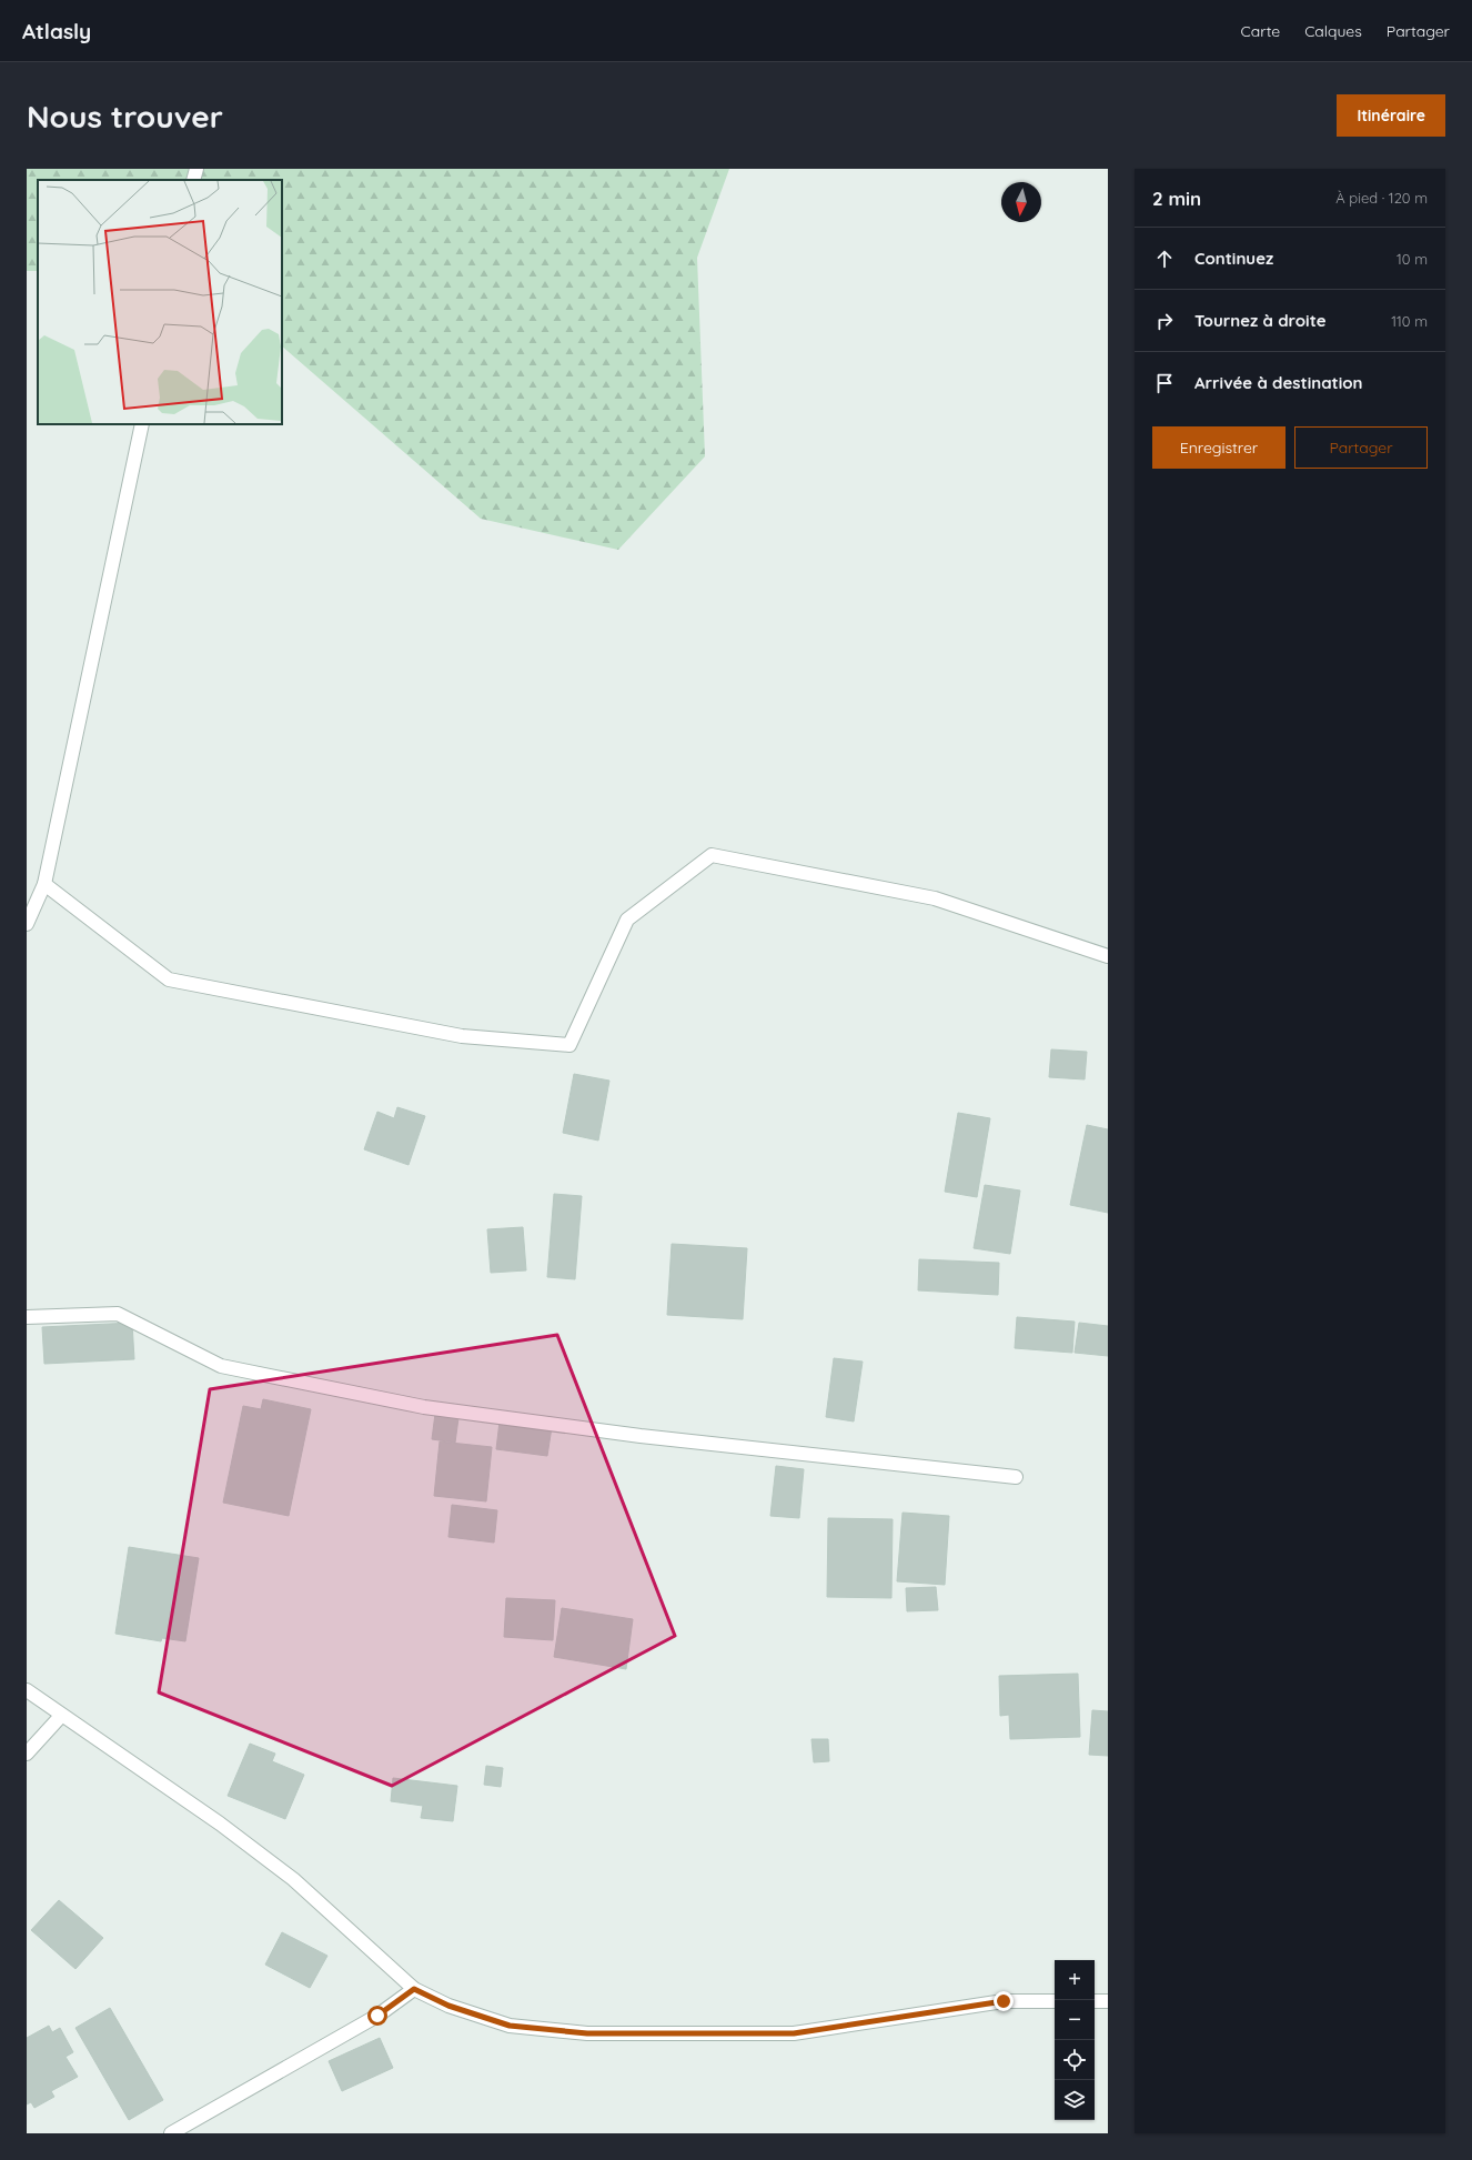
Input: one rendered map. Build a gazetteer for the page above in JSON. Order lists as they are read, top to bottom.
{
  "north": "bottom",
  "page": {
    "header": "Atlasly",
    "nav": ["Carte", "Calques", "Partager"],
    "buttons": [
      "Itinéraire",
      ["Enregistrer", "Partager"]
    ],
    "title": "Nous trouver",
    "heading": ["2 min", "À pied · 120 m"],
    "list": [
      ["Continuez", "10 m"],
      ["Tournez à droite", "110 m"],
      "Arrivée à destination"
    ],
    "map_buttons": ["+", "−"]
  }
}
